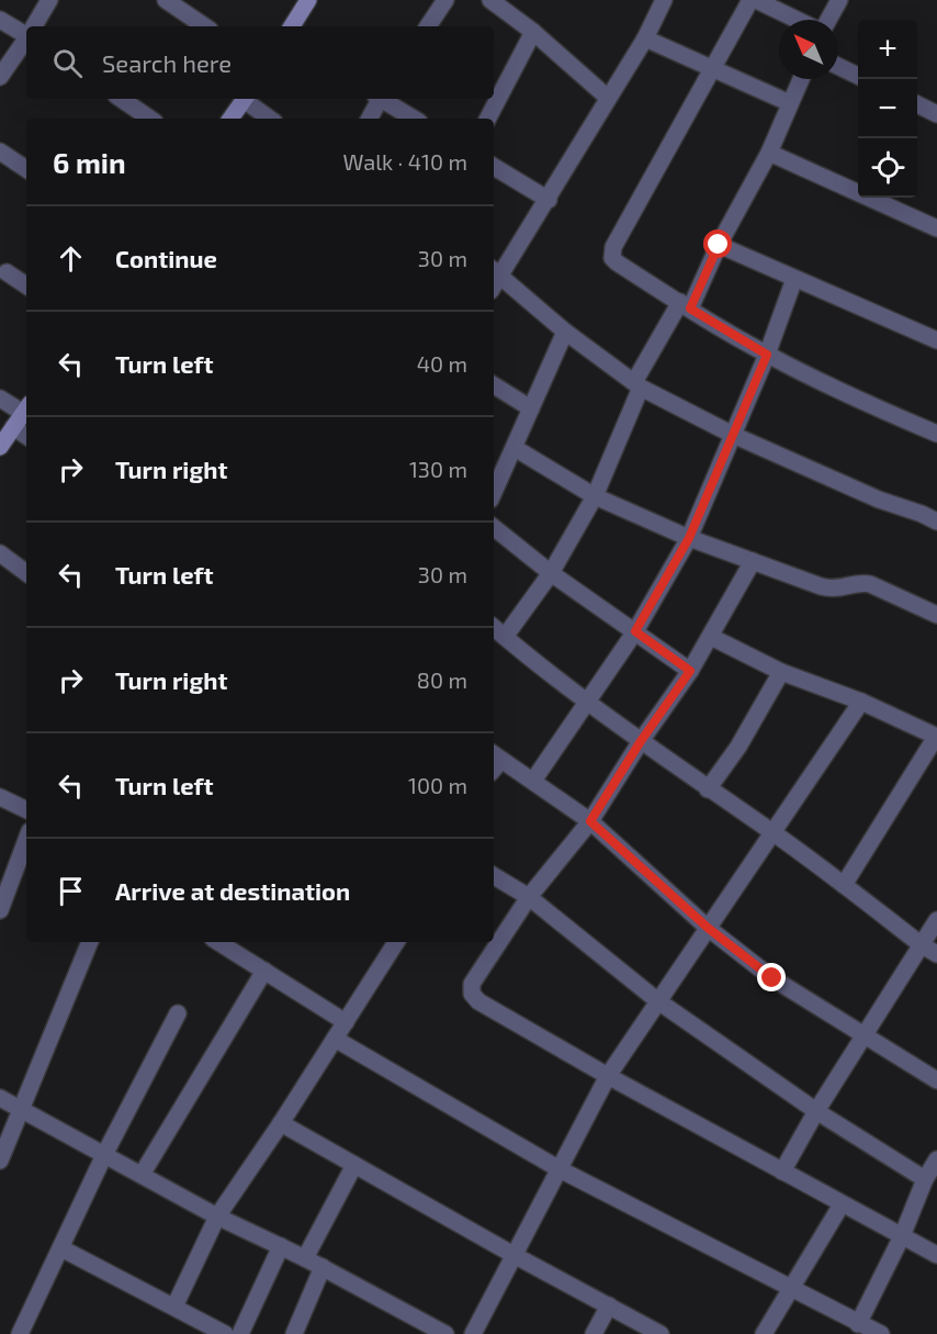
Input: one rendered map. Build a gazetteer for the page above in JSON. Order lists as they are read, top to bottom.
{
  "north": "top left",
  "page": {
    "map_buttons": ["+", "−"],
    "search": "Search here",
    "heading": ["6 min", "Walk · 410 m"],
    "list": [
      ["Continue", "30 m"],
      ["Turn left", "40 m"],
      ["Turn right", "130 m"],
      ["Turn left", "30 m"],
      ["Turn right", "80 m"],
      ["Turn left", "100 m"],
      "Arrive at destination"
    ]
  }
}
